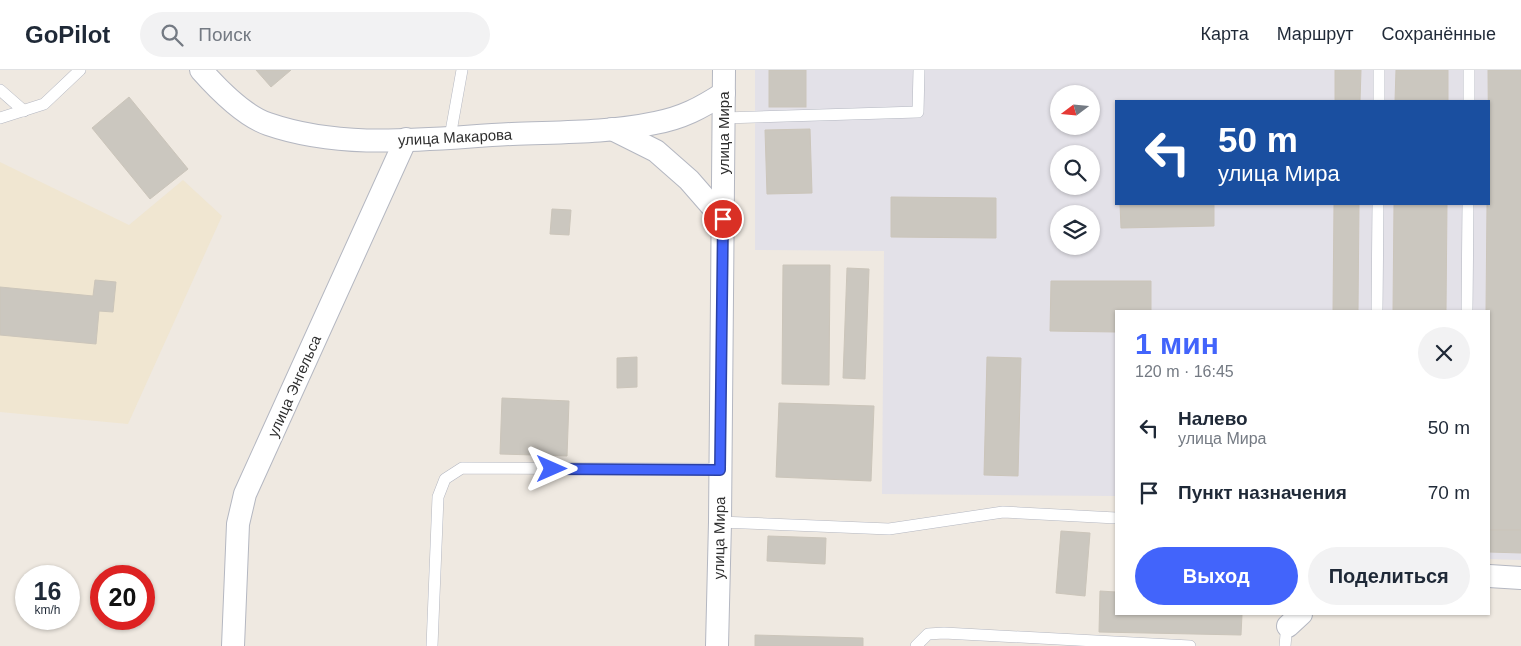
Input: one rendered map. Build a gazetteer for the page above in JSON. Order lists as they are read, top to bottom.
{
  "streets": {
    "street": ["улица Мира", "улица Макарова", "улица Энгельса"]
  },
  "crossings": [
    ["улица Мира", "улица Макарова"],
    ["улица Макарова", "улица Энгельса"]
  ],
  "north": "left",
  "page": {
    "header": "GoPilot",
    "search": "Поиск",
    "nav": ["Карта", "Маршрут", "Сохранённые"],
    "turn": ["50 m", "улица Мира"],
    "heading": ["1 мин", "120 m · 16:45"],
    "list": [
      {
        "name": "Налево",
        "note": "улица Мира",
        "value": "50 m"
      },
      {
        "name": "Пункт назначения",
        "value": "70 m"
      }
    ],
    "buttons": ["Выход", "Поделиться"],
    "speed": "16 km/h",
    "limit": "20"
  }
}
